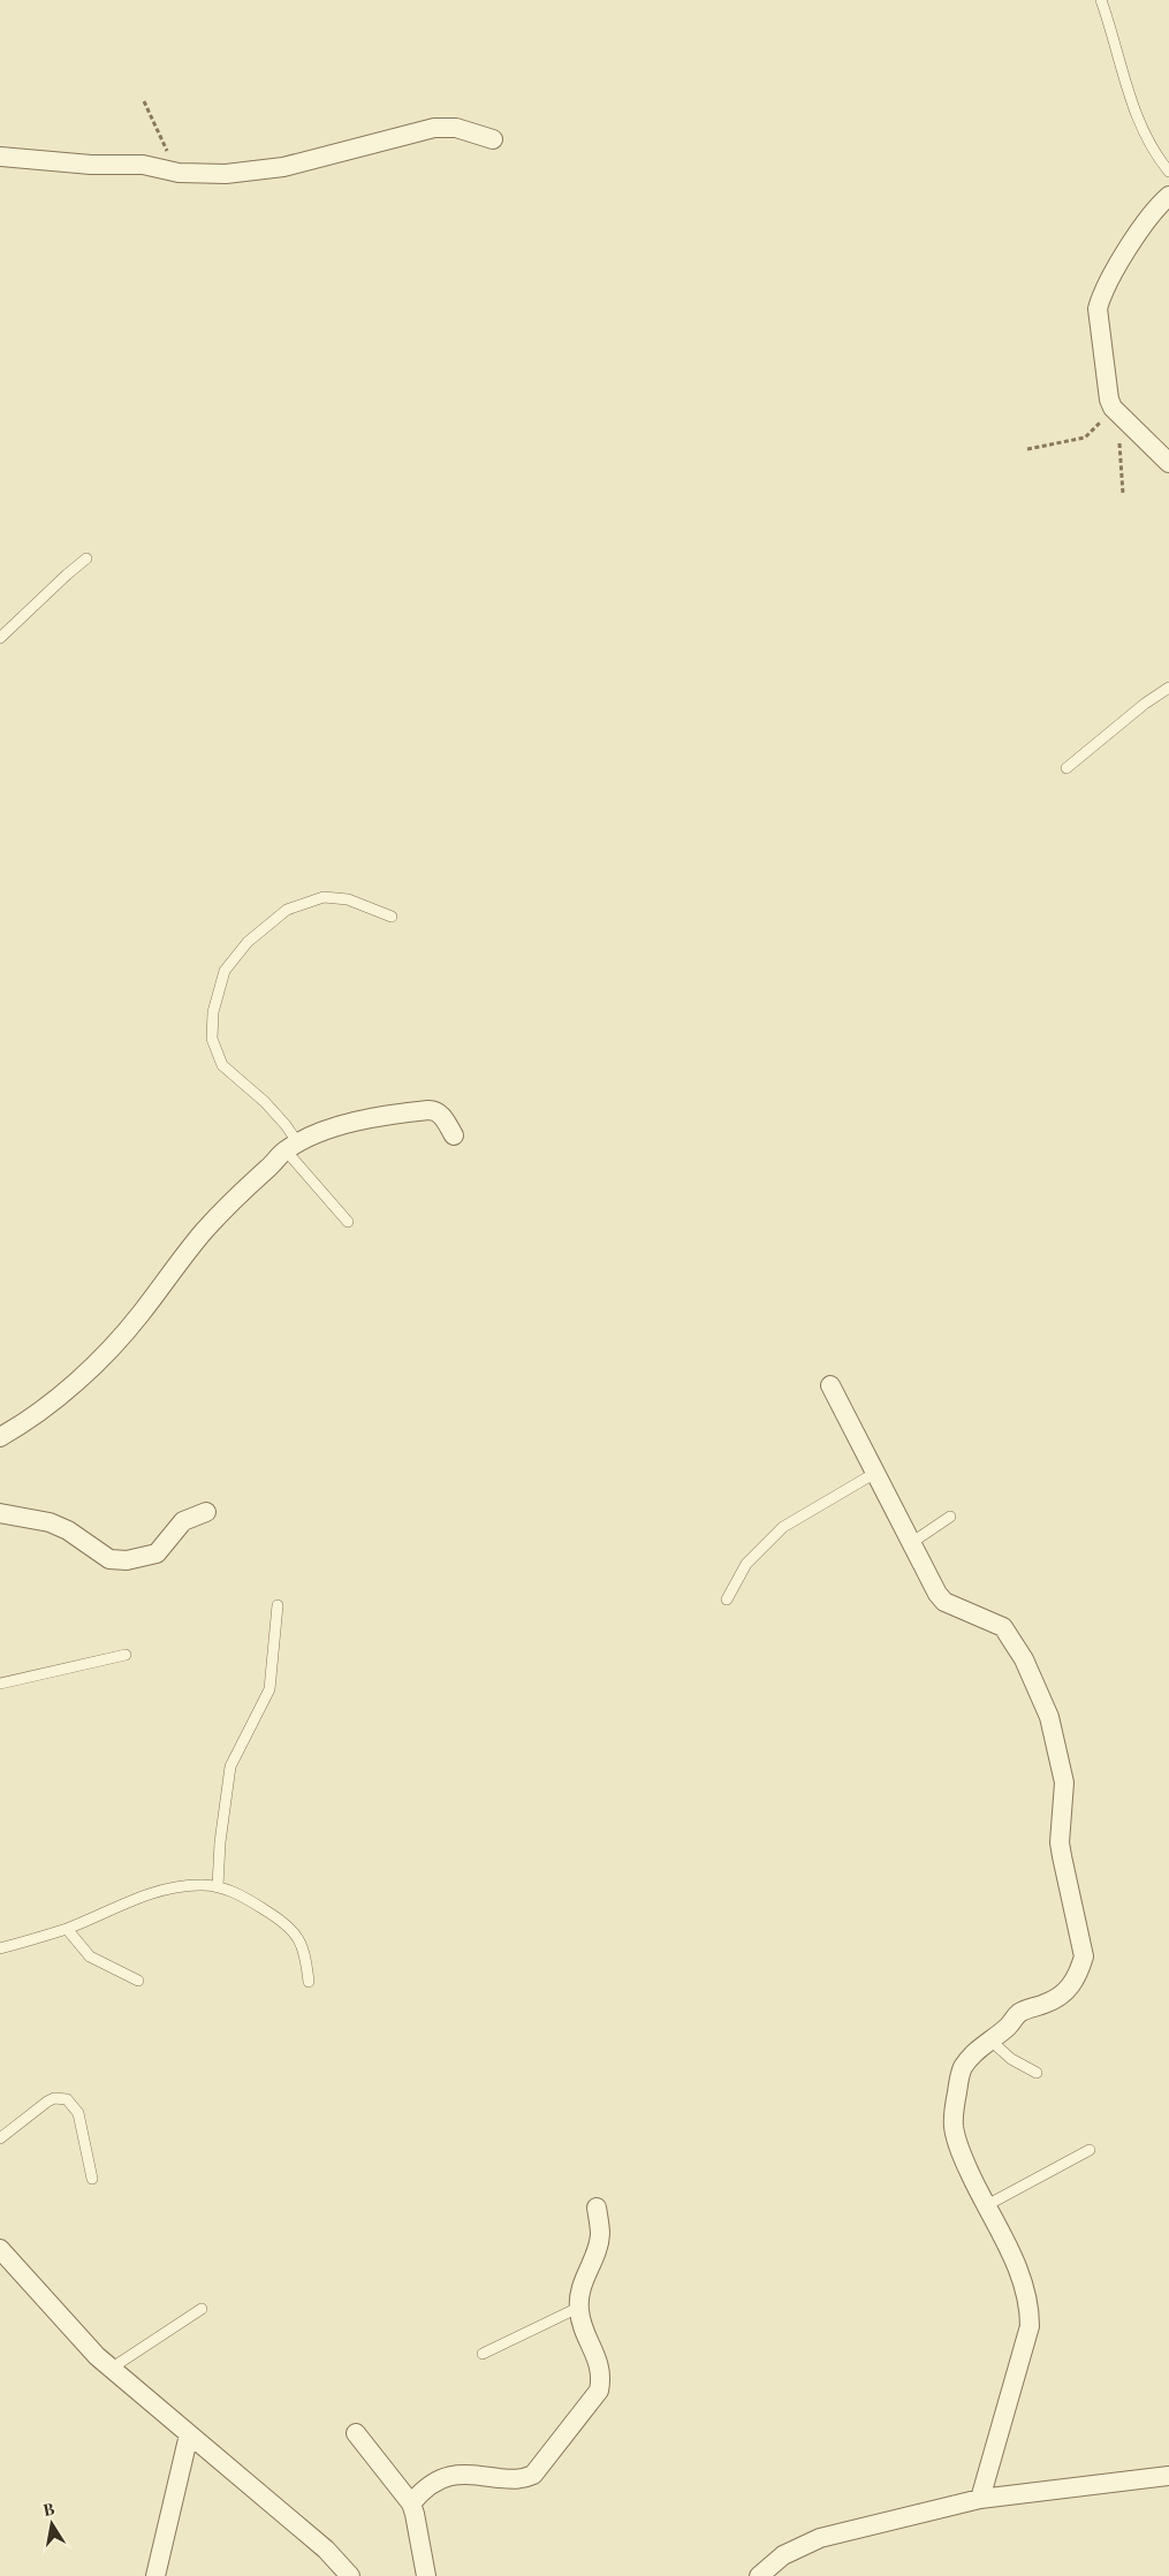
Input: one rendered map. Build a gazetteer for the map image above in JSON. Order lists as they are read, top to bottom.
{
  "north": "top"
}
